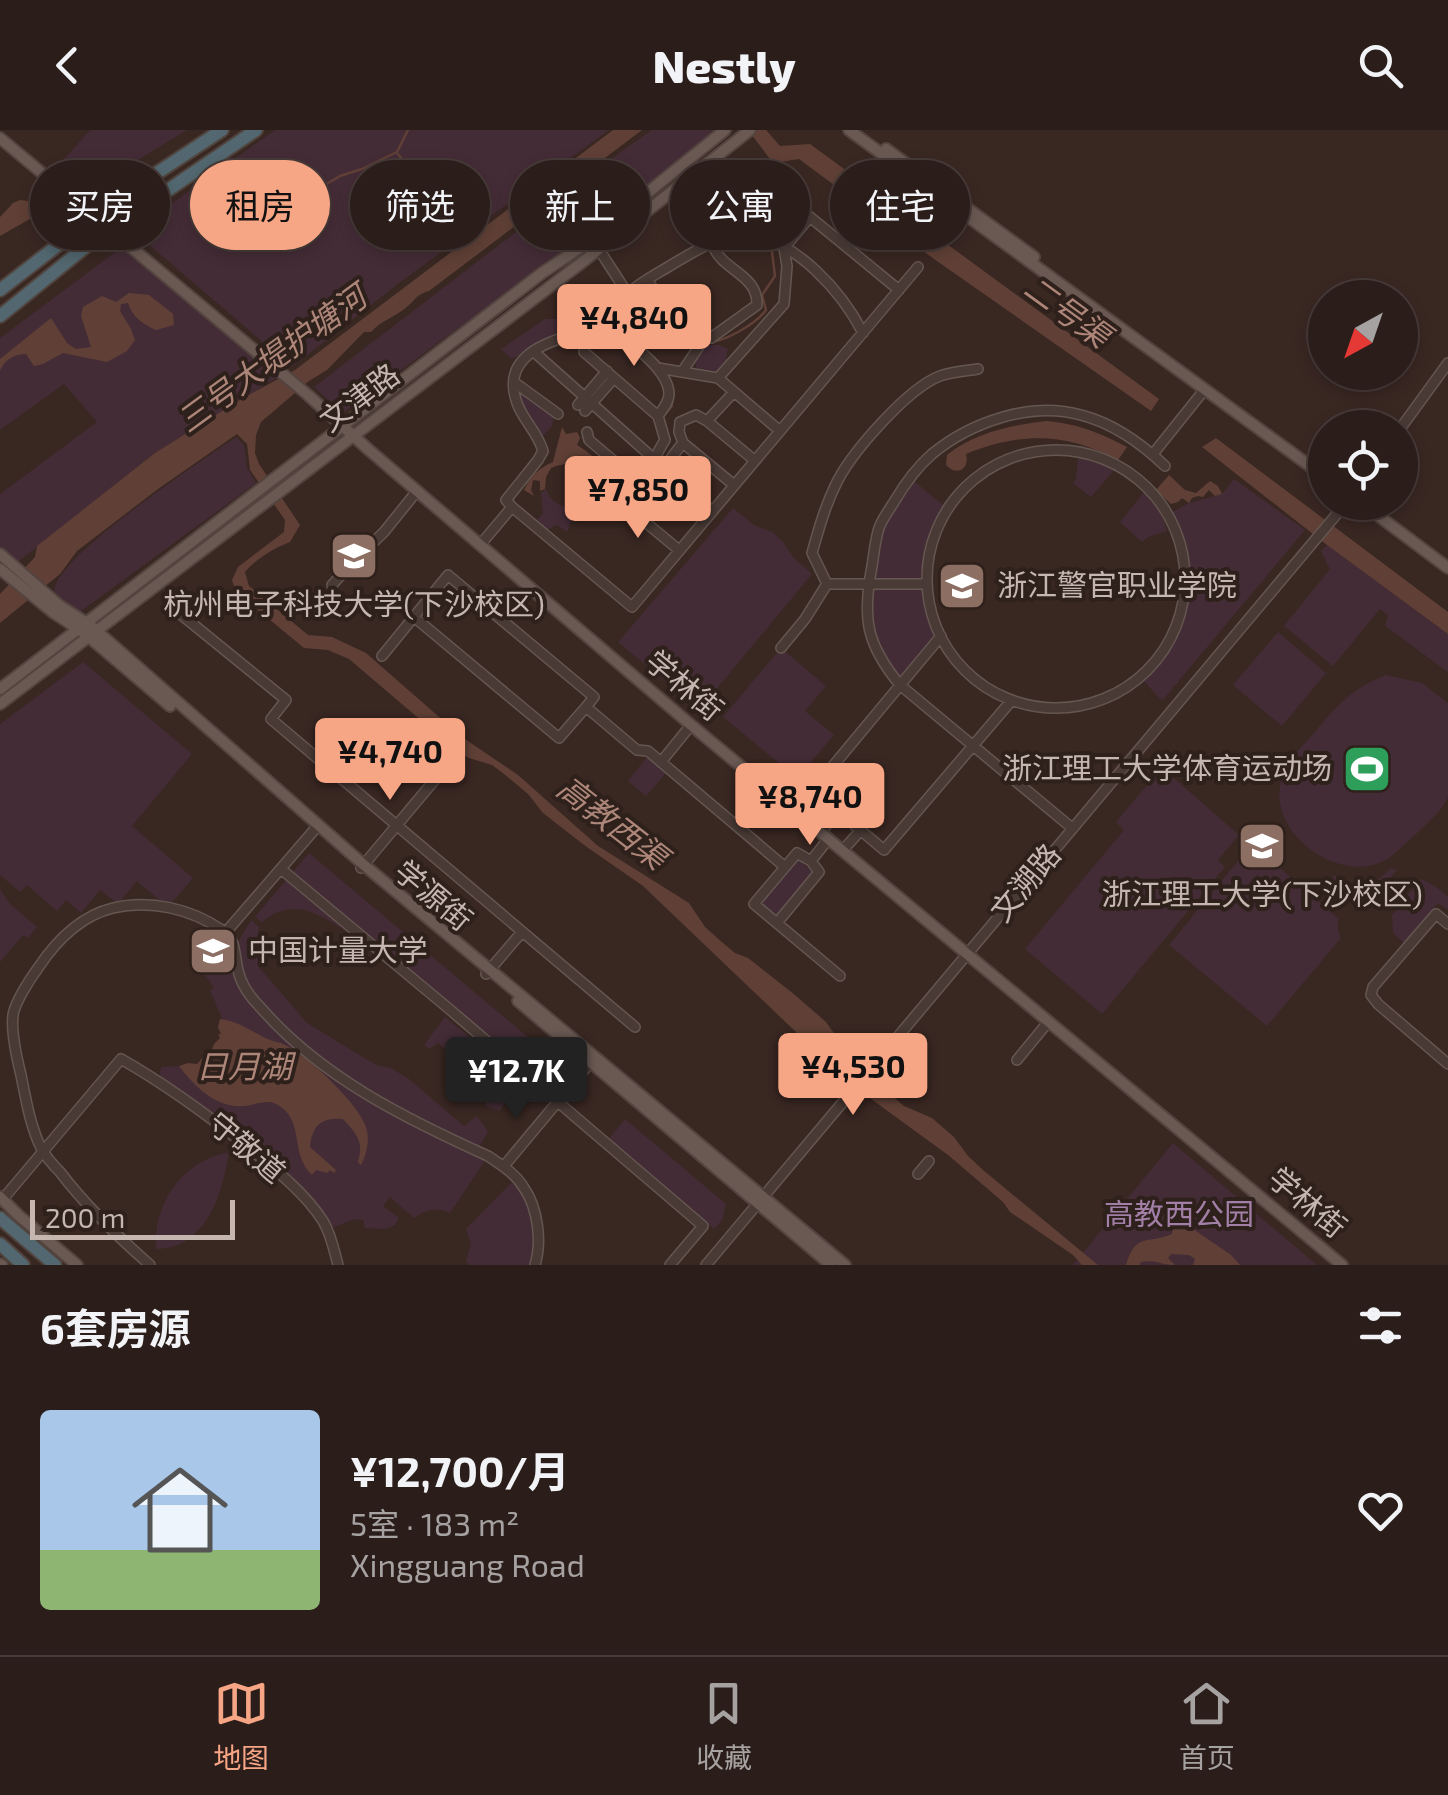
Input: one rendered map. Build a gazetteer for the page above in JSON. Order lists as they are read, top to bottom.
{
  "streets": {
    "main road": ["文津路", "学林街", "学源街"],
    "street": ["文溯路", "守敬道"]
  },
  "crossings": [
    ["文津路", "学林街"],
    ["文津路", "学源街"],
    ["学林街", "文溯路"],
    ["文溯路", "学源街"]
  ],
  "water": [
    "二号渠",
    "三号大堤护塘河",
    "高教西渠",
    "日月湖"
  ],
  "parks": ["高教西公园"],
  "places": {
    "school or university": [
      "杭州电子科技大学(下沙校区)",
      "浙江警官职业学院",
      "浙江理工大学(下沙校区)",
      "中国计量大学"
    ],
    "sports": ["浙江理工大学体育运动场"]
  },
  "scale_bar": "200 m",
  "north": "bottom left",
  "page": {
    "header": "Nestly",
    "chip": [
      "买房",
      "租房",
      "筛选",
      "新上",
      "公寓",
      "住宅"
    ],
    "price": [
      "¥4,840",
      "¥7,850",
      "¥4,740",
      "¥8,740",
      "¥4,530",
      "¥12.7K"
    ],
    "scale": "200 m",
    "heading": "6套房源",
    "list": [
      {
        "name": "¥12,700/月",
        "note": "5室 · 183 m² · Xingguang Road"
      }
    ],
    "tabs": ["地图", "收藏", "首页"]
  }
}
